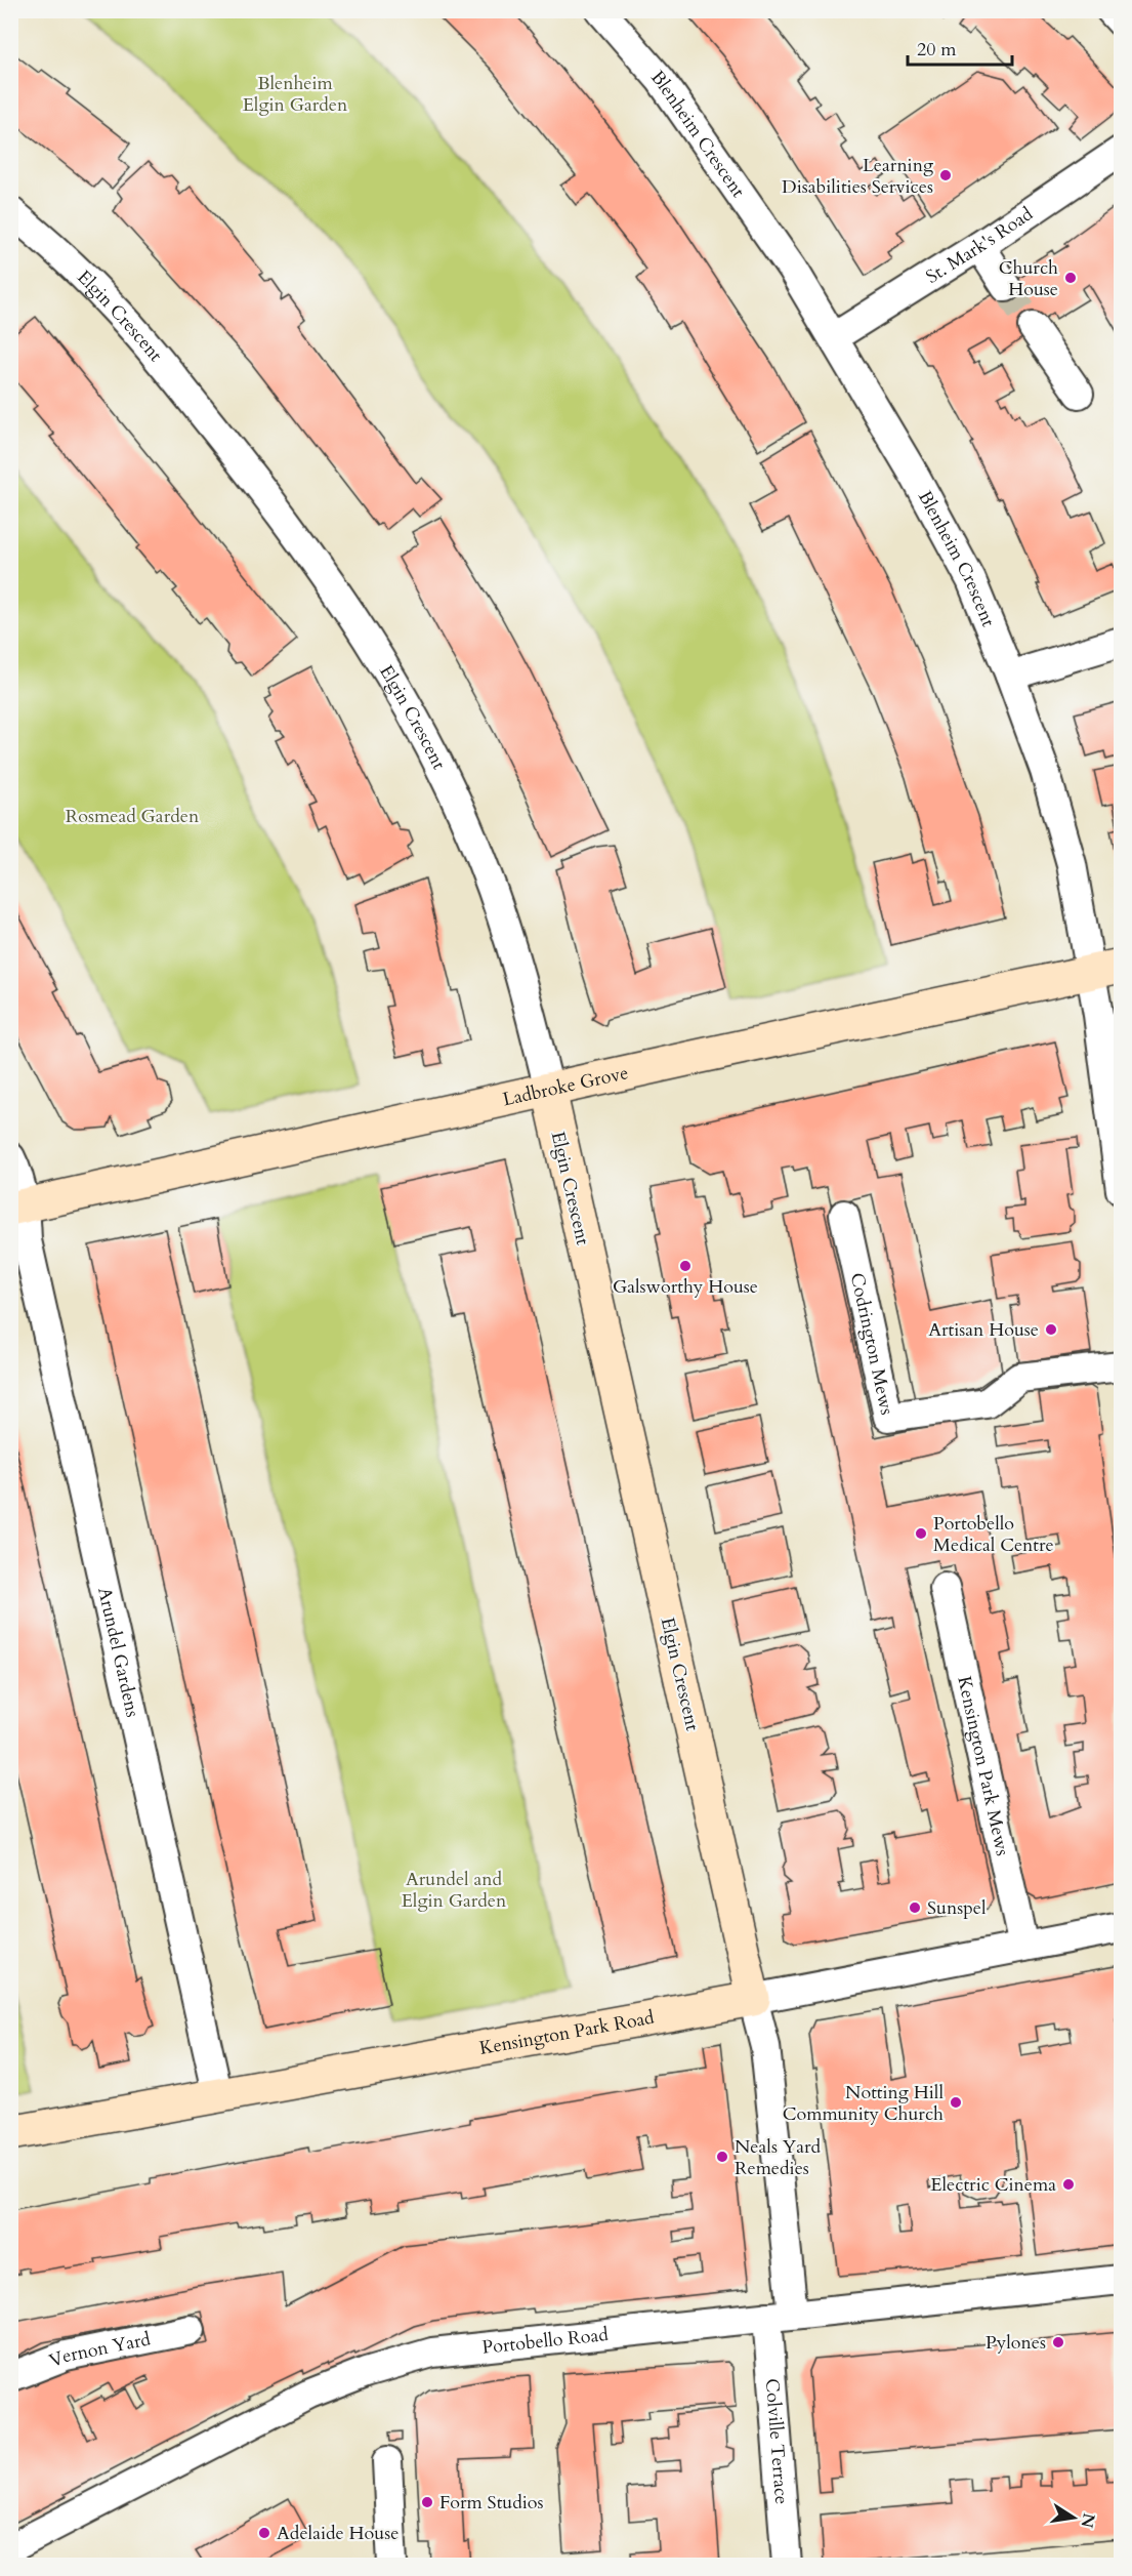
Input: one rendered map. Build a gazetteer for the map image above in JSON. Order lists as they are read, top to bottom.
{
  "streets": {
    "main road": ["Elgin Crescent", "Ladbroke Grove", "Kensington Park Road"],
    "street": [
      "Blenheim Crescent",
      "St. Mark's Road",
      "Codrington Mews",
      "Arundel Gardens",
      "Kensington Park Mews",
      "Portobello Road",
      "Vernon Yard",
      "Colville Terrace"
    ]
  },
  "crossings": [
    ["Blenheim Crescent", "St. Mark's Road"],
    ["Blenheim Crescent", "Ladbroke Grove"],
    ["Elgin Crescent", "Ladbroke Grove"],
    ["Elgin Crescent", "Kensington Park Road"],
    ["Elgin Crescent", "Portobello Road"],
    ["Elgin Crescent", "Colville Terrace"],
    ["Ladbroke Grove", "Arundel Gardens"],
    ["Arundel Gardens", "Kensington Park Road"],
    ["Kensington Park Mews", "Kensington Park Road"],
    ["Portobello Road", "Colville Terrace"]
  ],
  "parks": ["Blenheim Elgin Garden", "Rosmead Garden", "Arundel and Elgin Garden"],
  "places": [
    "Learning Disabilities Services",
    "Church House",
    "Galsworthy House",
    "Artisan House",
    "Portobello Medical Centre",
    "Sunspel",
    "Notting Hill Community Church",
    "Neals Yard Remedies",
    "Electric Cinema",
    "Pylones",
    "Form Studios",
    "Adelaide House"
  ],
  "scale_bar": "20 m",
  "north": "right"
}
